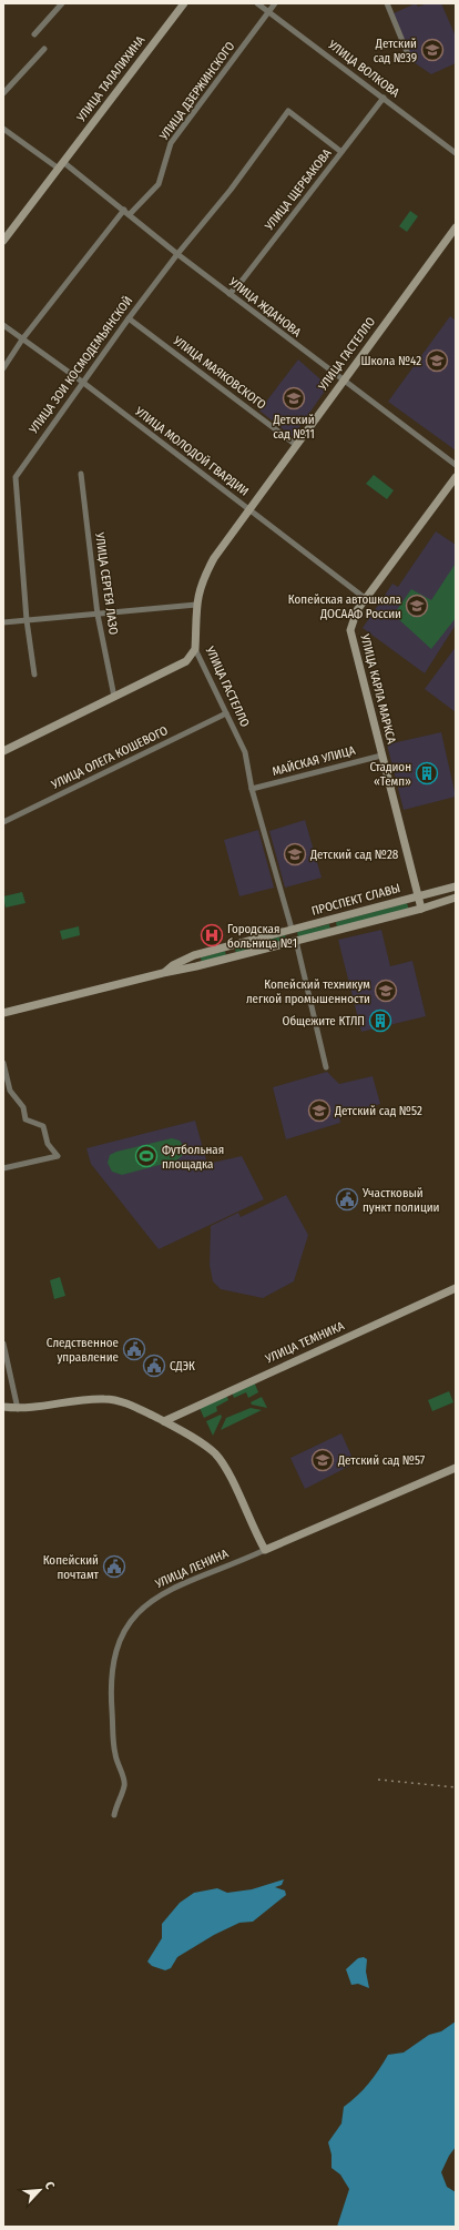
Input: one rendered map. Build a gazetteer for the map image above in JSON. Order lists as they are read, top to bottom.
{
  "streets": {
    "street": [
      "УЛИЦА ВОЛКОВА",
      "УЛИЦА ТАЛАЛИХИНА",
      "УЛИЦА ДЗЕРЖИНСКОГО",
      "УЛИЦА ЩЕРБАКОВА",
      "УЛИЦА ЖДАНОВА",
      "УЛИЦА ГАСТЕЛЛО",
      "УЛИЦА ЗОИ КОСМОДЕМЬЯНСКОЙ",
      "УЛИЦА МАЯКОВСКОГО",
      "УЛИЦА МОЛОДОЙ ГВАРДИИ",
      "УЛИЦА СЕРГЕЯ ЛАЗО",
      "УЛИЦА КАРЛА МАРКСА",
      "УЛИЦА ОЛЕГА КОШЕВОГО",
      "МАЙСКАЯ УЛИЦА",
      "ПРОСПЕКТ СЛАВЫ",
      "УЛИЦА ТЕМНИКА",
      "УЛИЦА ЛЕНИНА"
    ]
  },
  "crossings": [
    ["УЛИЦА ВОЛКОВА", "УЛИЦА ДЗЕРЖИНСКОГО"],
    ["УЛИЦА ВОЛКОВА", "УЛИЦА ЩЕРБАКОВА"],
    ["УЛИЦА ТАЛАЛИХИНА", "УЛИЦА ЖДАНОВА"],
    ["УЛИЦА ДЗЕРЖИНСКОГО", "УЛИЦА ЖДАНОВА"],
    ["УЛИЦА ЩЕРБАКОВА", "УЛИЦА ЖДАНОВА"],
    ["УЛИЦА ЩЕРБАКОВА", "УЛИЦА ЗОИ КОСМОДЕМЬЯНСКОЙ"],
    ["УЛИЦА ЖДАНОВА", "УЛИЦА ГАСТЕЛЛО"],
    ["УЛИЦА ЖДАНОВА", "УЛИЦА ЗОИ КОСМОДЕМЬЯНСКОЙ"],
    ["УЛИЦА ГАСТЕЛЛО", "УЛИЦА МАЯКОВСКОГО"],
    ["УЛИЦА ГАСТЕЛЛО", "УЛИЦА МОЛОДОЙ ГВАРДИИ"],
    ["УЛИЦА ГАСТЕЛЛО", "УЛИЦА ОЛЕГА КОШЕВОГО"],
    ["УЛИЦА ГАСТЕЛЛО", "МАЙСКАЯ УЛИЦА"],
    ["УЛИЦА ГАСТЕЛЛО", "ПРОСПЕКТ СЛАВЫ"],
    ["УЛИЦА ЗОИ КОСМОДЕМЬЯНСКОЙ", "УЛИЦА МАЯКОВСКОГО"],
    ["УЛИЦА ЗОИ КОСМОДЕМЬЯНСКОЙ", "УЛИЦА МОЛОДОЙ ГВАРДИИ"],
    ["УЛИЦА МОЛОДОЙ ГВАРДИИ", "УЛИЦА КАРЛА МАРКСА"],
    ["УЛИЦА КАРЛА МАРКСА", "МАЙСКАЯ УЛИЦА"],
    ["УЛИЦА КАРЛА МАРКСА", "ПРОСПЕКТ СЛАВЫ"]
  ],
  "places": {
    "school or university": [
      "Детский сад №39",
      "Школа №42",
      "Детский сад №11",
      "Копейская автошкола ДОСААФ России",
      "Детский сад №28",
      "Копейский техникум легкой промышенности",
      "Детский сад №52",
      "Детский сад №57"
    ],
    "building": ["Стадион «Темп»", "Общежите КТЛП"],
    "hospital": ["Городская больница №1"],
    "sports": ["Футбольная площадка"],
    "public building": [
      "Участковый пункт полиции",
      "Следственное управление",
      "СДЭК",
      "Копейский почтамт"
    ]
  },
  "north": "top right"
}
